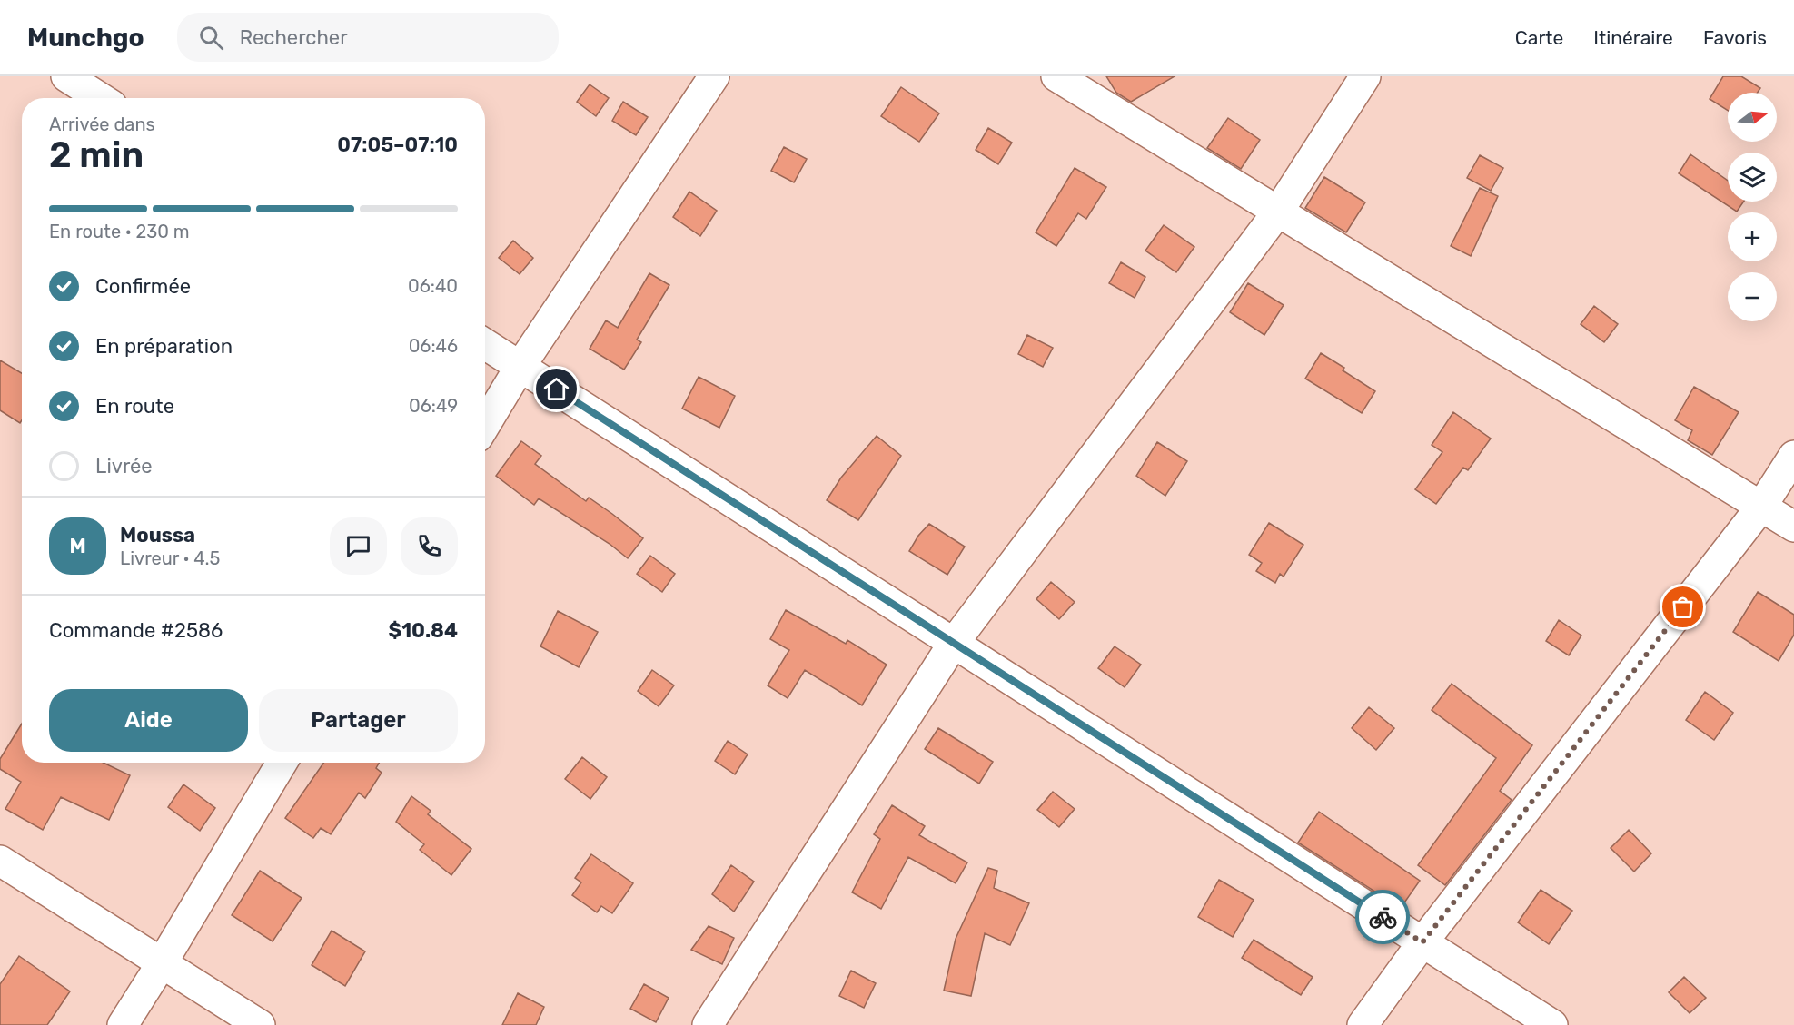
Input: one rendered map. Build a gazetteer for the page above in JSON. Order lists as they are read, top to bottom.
{
  "north": "right",
  "page": {
    "header": "Munchgo",
    "search": "Rechercher",
    "nav": ["Carte", "Itinéraire", "Favoris"],
    "map_buttons": ["+", "−"],
    "heading": ["2 min", "Arrivée dans", "07:05–07:10"],
    "panel": [
      "Moussa",
      "Livreur · 4.5",
      "Commande #2586",
      "$10.84"
    ],
    "bar": "En route · 230 m",
    "list": [
      ["Confirmée", "06:40"],
      ["En préparation", "06:46"],
      ["En route", "06:49"],
      "Livrée"
    ],
    "round": "M",
    "buttons": ["Aide", "Partager"]
  }
}
